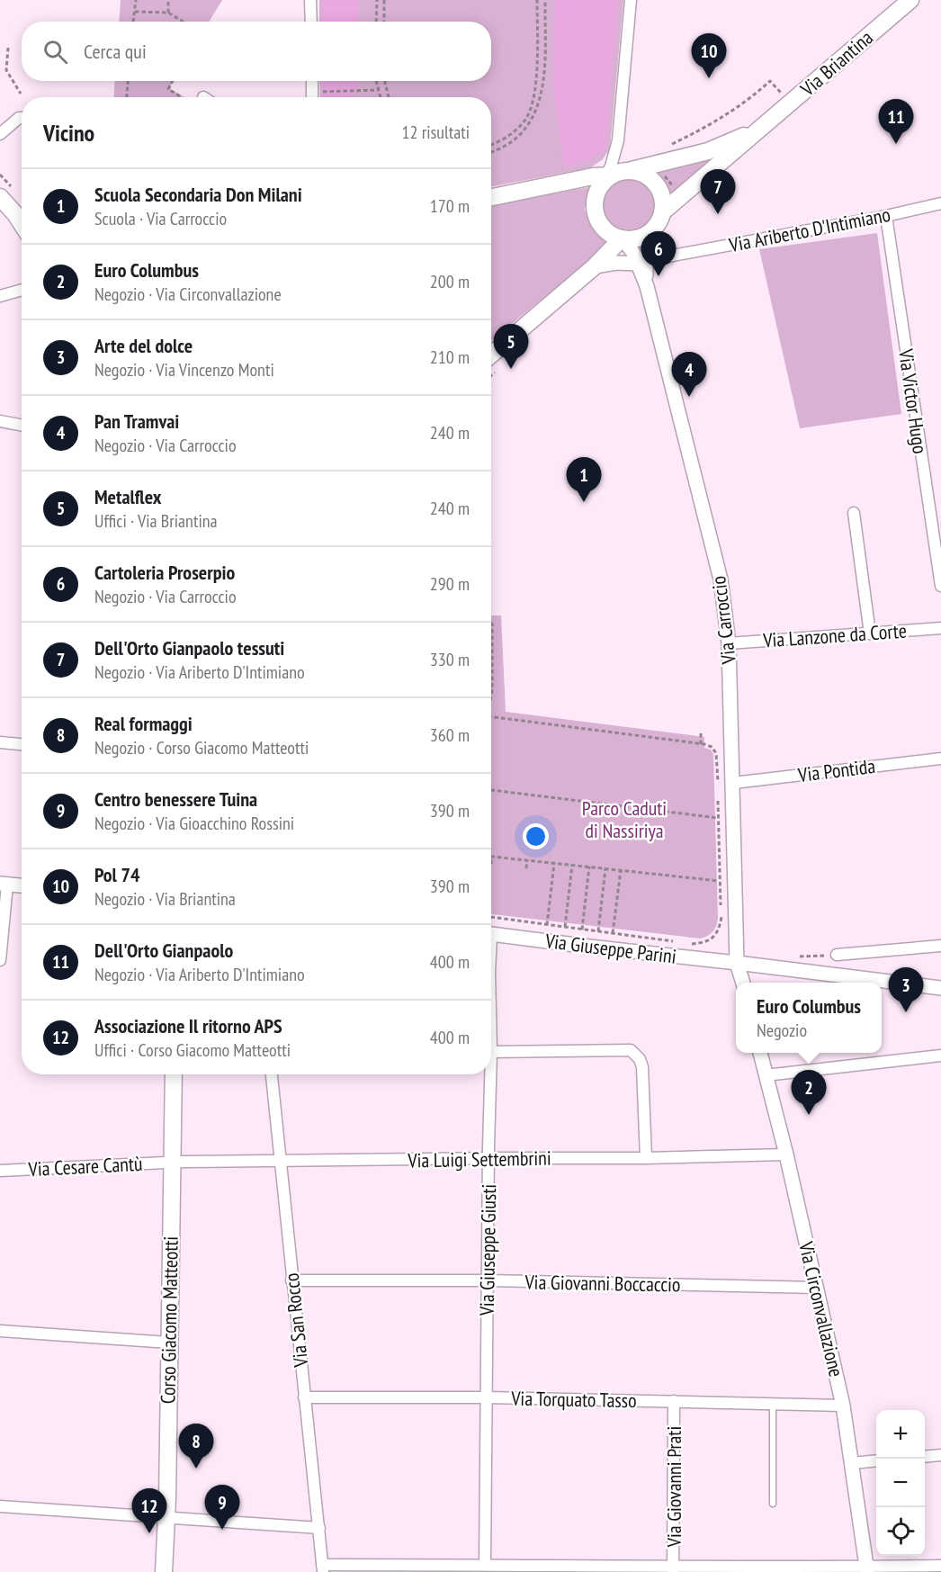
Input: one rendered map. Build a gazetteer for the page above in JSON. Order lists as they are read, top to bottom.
{
  "streets": {
    "main road": ["Via Briantina", "Corso Giacomo Matteotti"],
    "street": [
      "Via Ariberto D'Intimiano",
      "Via Victor Hugo",
      "Via Carroccio",
      "Via Lanzone da Corte",
      "Via Pontida",
      "Via Giuseppe Parini",
      "Via Luigi Settembrini",
      "Via Cesare Cantù",
      "Via Giuseppe Giusti",
      "Via Giovanni Boccaccio",
      "Via Circonvallazione",
      "Via San Rocco",
      "Via Torquato Tasso",
      "Via Giovanni Prati"
    ]
  },
  "crossings": [
    ["Via Briantina", "Via Ariberto D'Intimiano"],
    ["Via Briantina", "Via Carroccio"],
    ["Via Ariberto D'Intimiano", "Via Victor Hugo"],
    ["Via Ariberto D'Intimiano", "Via Carroccio"],
    ["Via Carroccio", "Via Lanzone da Corte"],
    ["Via Carroccio", "Via Pontida"],
    ["Via Carroccio", "Via Giuseppe Parini"],
    ["Via Luigi Settembrini", "Via Cesare Cantù"],
    ["Via Luigi Settembrini", "Via Giuseppe Giusti"],
    ["Via Luigi Settembrini", "Via Circonvallazione"],
    ["Via Luigi Settembrini", "Corso Giacomo Matteotti"],
    ["Via Luigi Settembrini", "Via San Rocco"],
    ["Via Cesare Cantù", "Corso Giacomo Matteotti"],
    ["Via Giuseppe Giusti", "Via Giovanni Boccaccio"],
    ["Via Giuseppe Giusti", "Via Torquato Tasso"],
    ["Via Giovanni Boccaccio", "Via Circonvallazione"],
    ["Via Giovanni Boccaccio", "Via San Rocco"],
    ["Via Circonvallazione", "Via Torquato Tasso"],
    ["Via San Rocco", "Via Torquato Tasso"],
    ["Via Torquato Tasso", "Via Giovanni Prati"]
  ],
  "parks": ["Parco Caduti di Nassiriya"],
  "page": {
    "search": "Cerca qui",
    "pins": [
      "10",
      "11",
      "7",
      "6",
      "5",
      "4",
      "1",
      "3",
      "2",
      "8",
      "9",
      "12"
    ],
    "heading": ["Vicino", "12 risultati"],
    "list": [
      {
        "mark": "1",
        "name": "Scuola Secondaria Don Milani",
        "note": "Scuola · Via Carroccio",
        "value": "170 m"
      },
      {
        "mark": "2",
        "name": "Euro Columbus",
        "note": "Negozio · Via Circonvallazione",
        "value": "200 m"
      },
      {
        "mark": "3",
        "name": "Arte del dolce",
        "note": "Negozio · Via Vincenzo Monti",
        "value": "210 m"
      },
      {
        "mark": "4",
        "name": "Pan Tramvai",
        "note": "Negozio · Via Carroccio",
        "value": "240 m"
      },
      {
        "mark": "5",
        "name": "Metalflex",
        "note": "Uffici · Via Briantina",
        "value": "240 m"
      },
      {
        "mark": "6",
        "name": "Cartoleria Proserpio",
        "note": "Negozio · Via Carroccio",
        "value": "290 m"
      },
      {
        "mark": "7",
        "name": "Dell'Orto Gianpaolo tessuti",
        "note": "Negozio · Via Ariberto D'Intimiano",
        "value": "330 m"
      },
      {
        "mark": "8",
        "name": "Real formaggi",
        "note": "Negozio · Corso Giacomo Matteotti",
        "value": "360 m"
      },
      {
        "mark": "9",
        "name": "Centro benessere Tuina",
        "note": "Negozio · Via Gioacchino Rossini",
        "value": "390 m"
      },
      {
        "mark": "10",
        "name": "Pol 74",
        "note": "Negozio · Via Briantina",
        "value": "390 m"
      },
      {
        "mark": "11",
        "name": "Dell'Orto Gianpaolo",
        "note": "Negozio · Via Ariberto D'Intimiano",
        "value": "400 m"
      },
      {
        "mark": "12",
        "name": "Associazione Il ritorno APS",
        "note": "Uffici · Corso Giacomo Matteotti",
        "value": "400 m"
      }
    ],
    "popup": ["Euro Columbus", "Negozio"],
    "map_buttons": ["+", "−"]
  }
}
